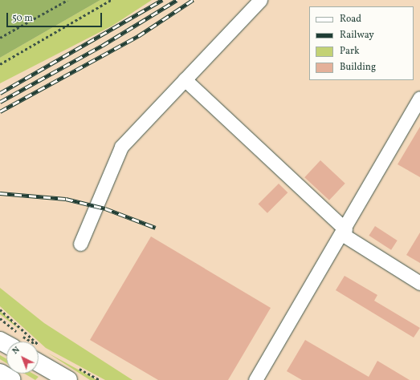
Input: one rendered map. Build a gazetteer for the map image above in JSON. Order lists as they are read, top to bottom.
{
  "legend": [
    "Road",
    "Railway",
    "Park",
    "Building"
  ],
  "scale_bar": "50 m",
  "north": "top left"
}
